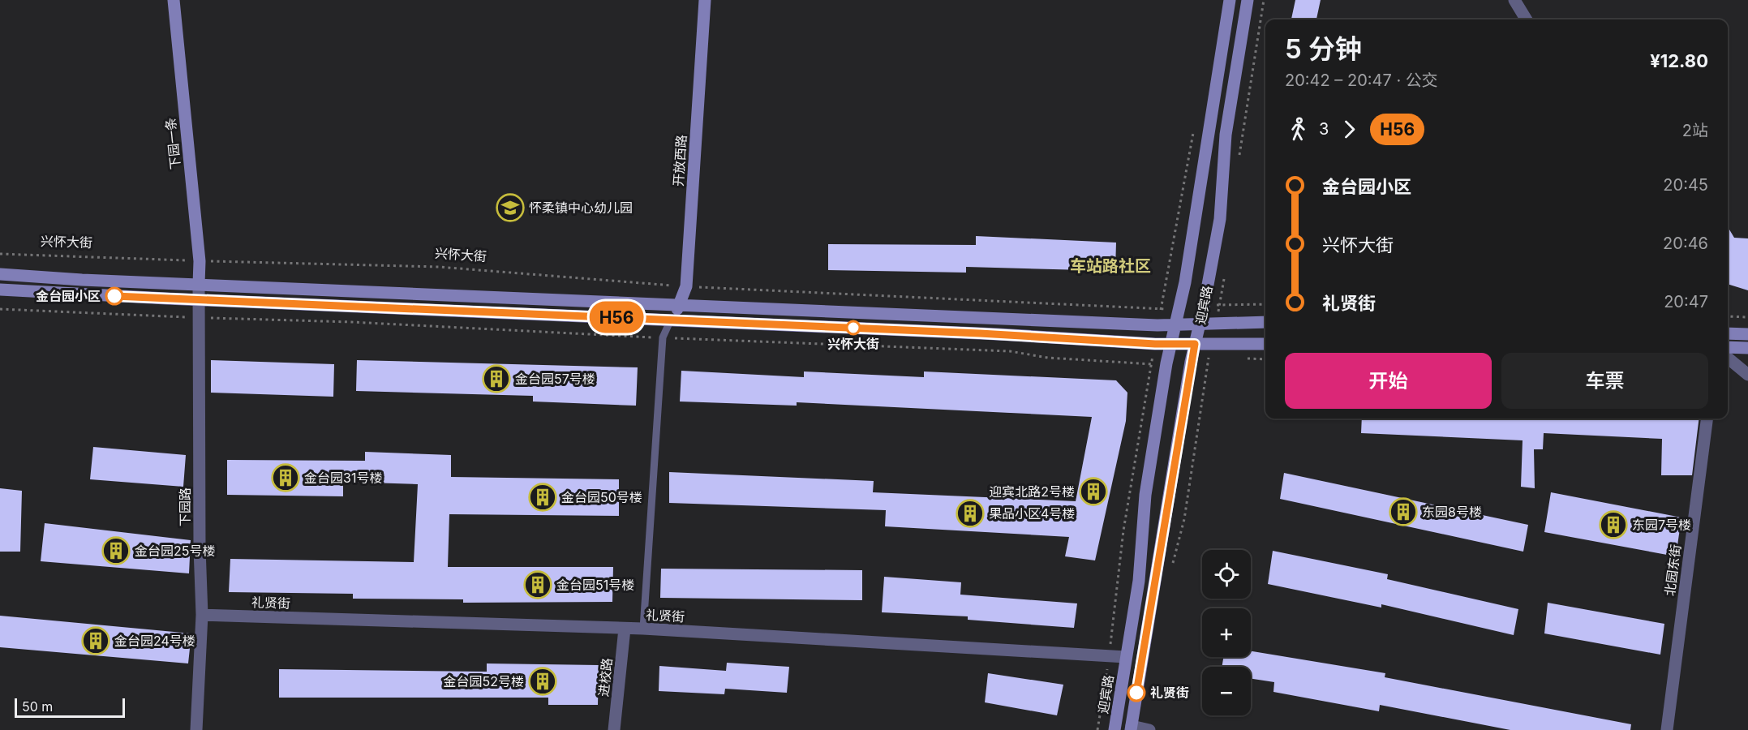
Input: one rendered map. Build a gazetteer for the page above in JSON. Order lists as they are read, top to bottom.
{
  "streets": {
    "main road": ["下园一条", "开放西路", "迎宾路"],
    "street": [
      "下园路",
      "北园东街",
      "礼贤街",
      "进校路"
    ],
    "path": ["兴怀大街"]
  },
  "crossings": [
    ["下园一条", "兴怀大街"],
    ["下园一条", "下园路"],
    ["开放西路", "兴怀大街"],
    ["兴怀大街", "迎宾路"],
    ["迎宾路", "礼贤街"],
    ["下园路", "礼贤街"],
    ["礼贤街", "进校路"]
  ],
  "districts": ["车站路社区"],
  "places": {
    "school or university": ["怀柔镇中心幼儿园"],
    "other": ["金台园小区", "兴怀大街", "礼贤街"],
    "building": [
      "金台园57号楼",
      "金台园31号楼",
      "迎宾北路2号楼",
      "金台园50号楼",
      "东园8号楼",
      "果品小区4号楼",
      "东园7号楼",
      "金台园25号楼",
      "金台园51号楼",
      "金台园24号楼",
      "金台园52号楼"
    ]
  },
  "lines": ["bus line H56"],
  "scale_bar": "50 m",
  "page": {
    "on_map": "H56",
    "heading": ["5 分钟", "20:42 – 20:47 · 公交", "¥12.80"],
    "legs": ["3", "H56", "2站"],
    "list": [
      {
        "name": "金台园小区",
        "value": "20:45"
      },
      {
        "name": "兴怀大街",
        "value": "20:46"
      },
      {
        "name": "礼贤街",
        "value": "20:47"
      }
    ],
    "buttons": ["开始", "车票"],
    "map_buttons": ["+", "−"],
    "scale": "50 m"
  }
}
